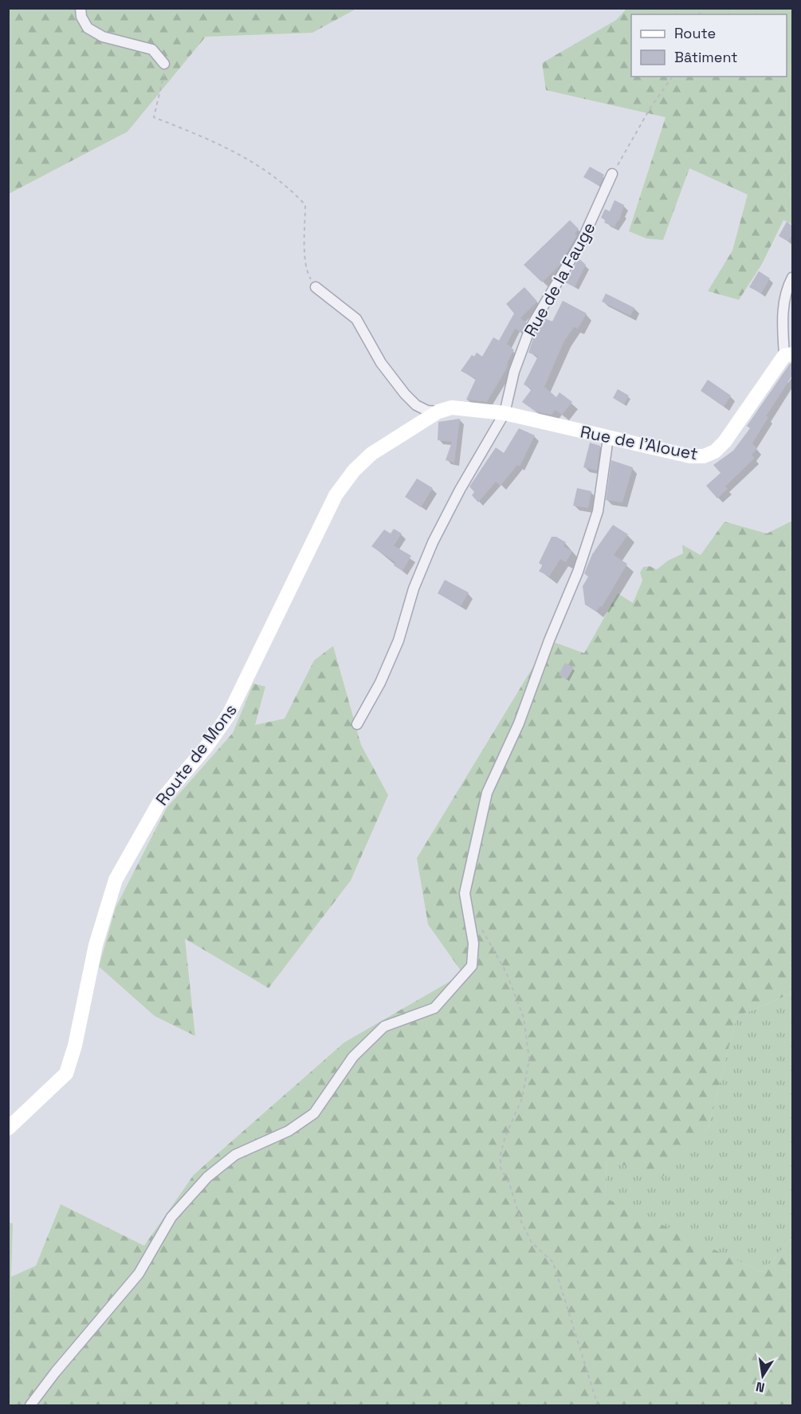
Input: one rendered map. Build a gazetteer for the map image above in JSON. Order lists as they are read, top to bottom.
{
  "streets": {
    "street": ["Rue de la Fauge", "Rue de l'Alouet", "Route de Mons"]
  },
  "crossings": [
    ["Rue de la Fauge", "Rue de l'Alouet"],
    ["Rue de l'Alouet", "Route de Mons"]
  ],
  "legend": ["Route", "Bâtiment"],
  "north": "bottom"
}
